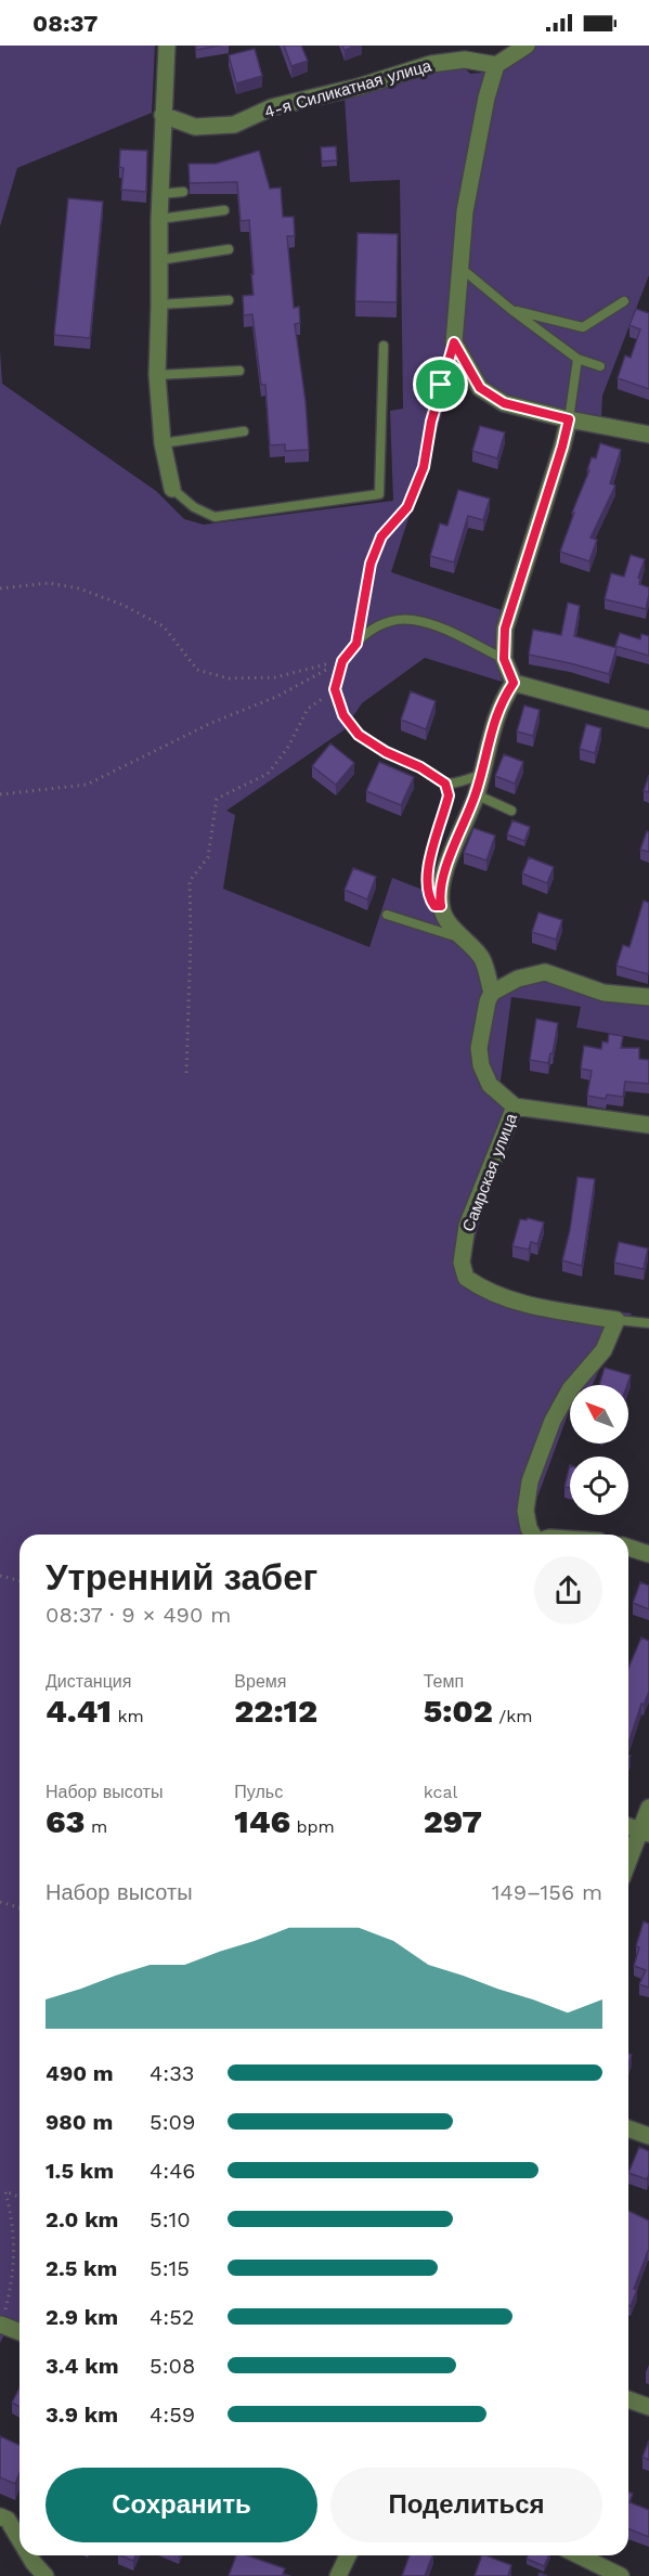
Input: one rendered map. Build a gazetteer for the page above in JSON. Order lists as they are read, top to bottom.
{
  "streets": {
    "street": ["4-я Силикатная улица", "Самрская улица"]
  },
  "north": "top left",
  "page": {
    "status": "08:37",
    "heading": ["Утренний забег", "08:37 · 9 × 490 m"],
    "stats": [
      ["Дистанция", "4.41 km"],
      ["Время", "22:12"],
      ["Темп", "5:02 /km"],
      ["Набор высоты", "63 m"],
      ["Пульс", "146 bpm"],
      ["kcal", "297"]
    ],
    "chart": ["Набор высоты", "149–156 m"],
    "list": [
      {
        "name": "490 m",
        "note": "4:33"
      },
      {
        "name": "980 m",
        "note": "5:09"
      },
      {
        "name": "1.5 km",
        "note": "4:46"
      },
      {
        "name": "2.0 km",
        "note": "5:10"
      },
      {
        "name": "2.5 km",
        "note": "5:15"
      },
      {
        "name": "2.9 km",
        "note": "4:52"
      },
      {
        "name": "3.4 km",
        "note": "5:08"
      },
      {
        "name": "3.9 km",
        "note": "4:59"
      }
    ],
    "buttons": ["Сохранить", "Поделиться"]
  }
}
